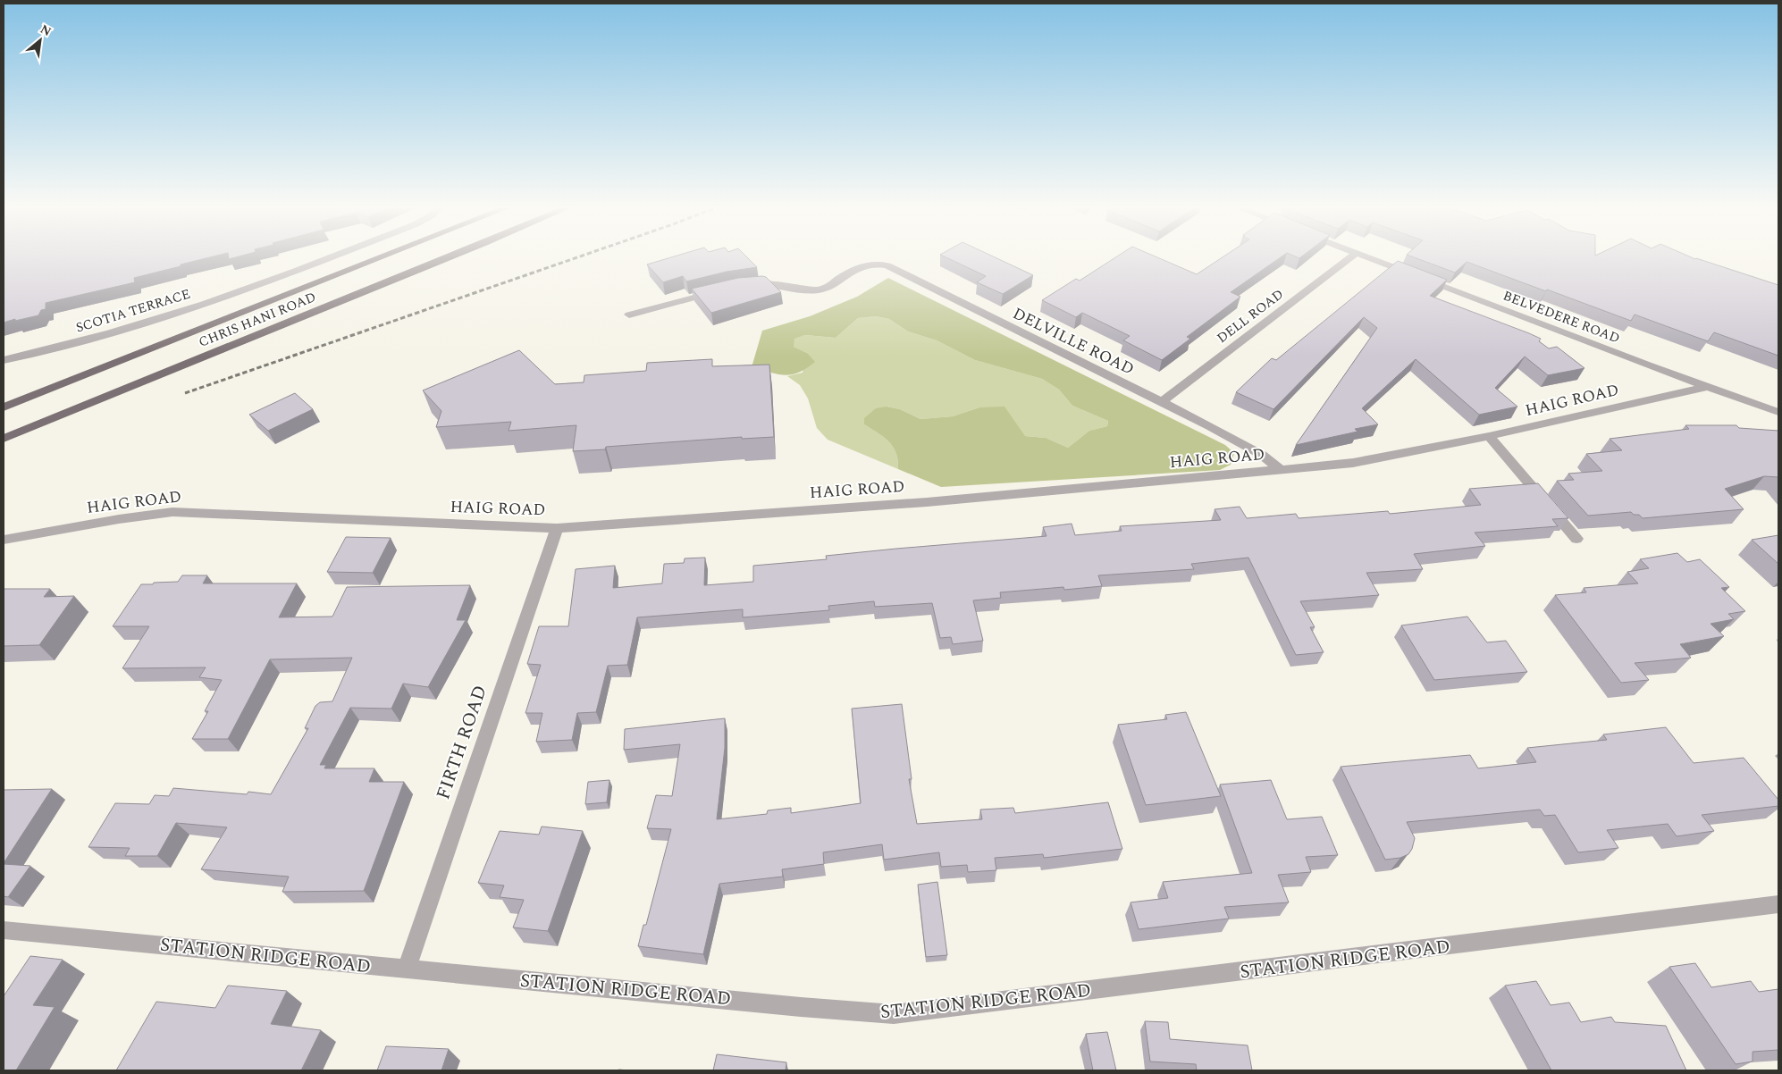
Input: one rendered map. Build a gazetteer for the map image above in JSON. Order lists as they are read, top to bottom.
{
  "streets": {
    "main road": ["CHRIS HANI ROAD"],
    "street": [
      "SCOTIA TERRACE",
      "DELL ROAD",
      "BELVEDERE ROAD",
      "DELVILLE ROAD",
      "HAIG ROAD",
      "FIRTH ROAD",
      "STATION RIDGE ROAD"
    ]
  },
  "crossings": [
    ["DELL ROAD", "DELVILLE ROAD"],
    ["BELVEDERE ROAD", "HAIG ROAD"],
    ["DELVILLE ROAD", "HAIG ROAD"],
    ["HAIG ROAD", "FIRTH ROAD"],
    ["FIRTH ROAD", "STATION RIDGE ROAD"]
  ],
  "north": "top right"
}
